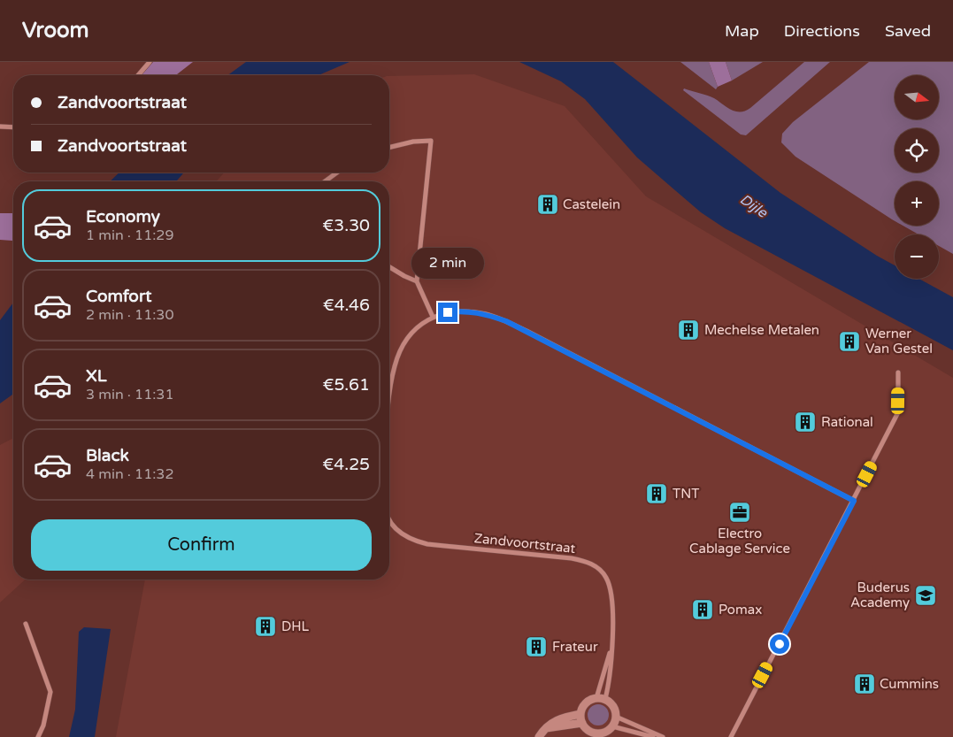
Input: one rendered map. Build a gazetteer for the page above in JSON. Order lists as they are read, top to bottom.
{
  "streets": {
    "street": ["Zandvoortstraat"]
  },
  "water": ["Dijle"],
  "places": {
    "building": [
      "Castelein",
      "Mechelse Metalen",
      "Werner Van Gestel",
      "Rational",
      "TNT",
      "Pomax",
      "DHL",
      "Frateur",
      "Cummins"
    ],
    "office": ["Electro Cablage Service"],
    "school or university": ["Buderus Academy"]
  },
  "north": "right",
  "page": {
    "header": "Vroom",
    "nav": ["Map", "Directions", "Saved"],
    "map_buttons": ["+", "−"],
    "banner": ["Zandvoortstraat", "Zandvoortstraat"],
    "list": [
      {
        "name": "Economy",
        "note": "1 min · 11:29",
        "value": "€3.30"
      },
      {
        "name": "Comfort",
        "note": "2 min · 11:30",
        "value": "€4.46"
      },
      {
        "name": "XL",
        "note": "3 min · 11:31",
        "value": "€5.61"
      },
      {
        "name": "Black",
        "note": "4 min · 11:32",
        "value": "€4.25"
      }
    ],
    "bubble": "2 min",
    "buttons": "Confirm"
  }
}
